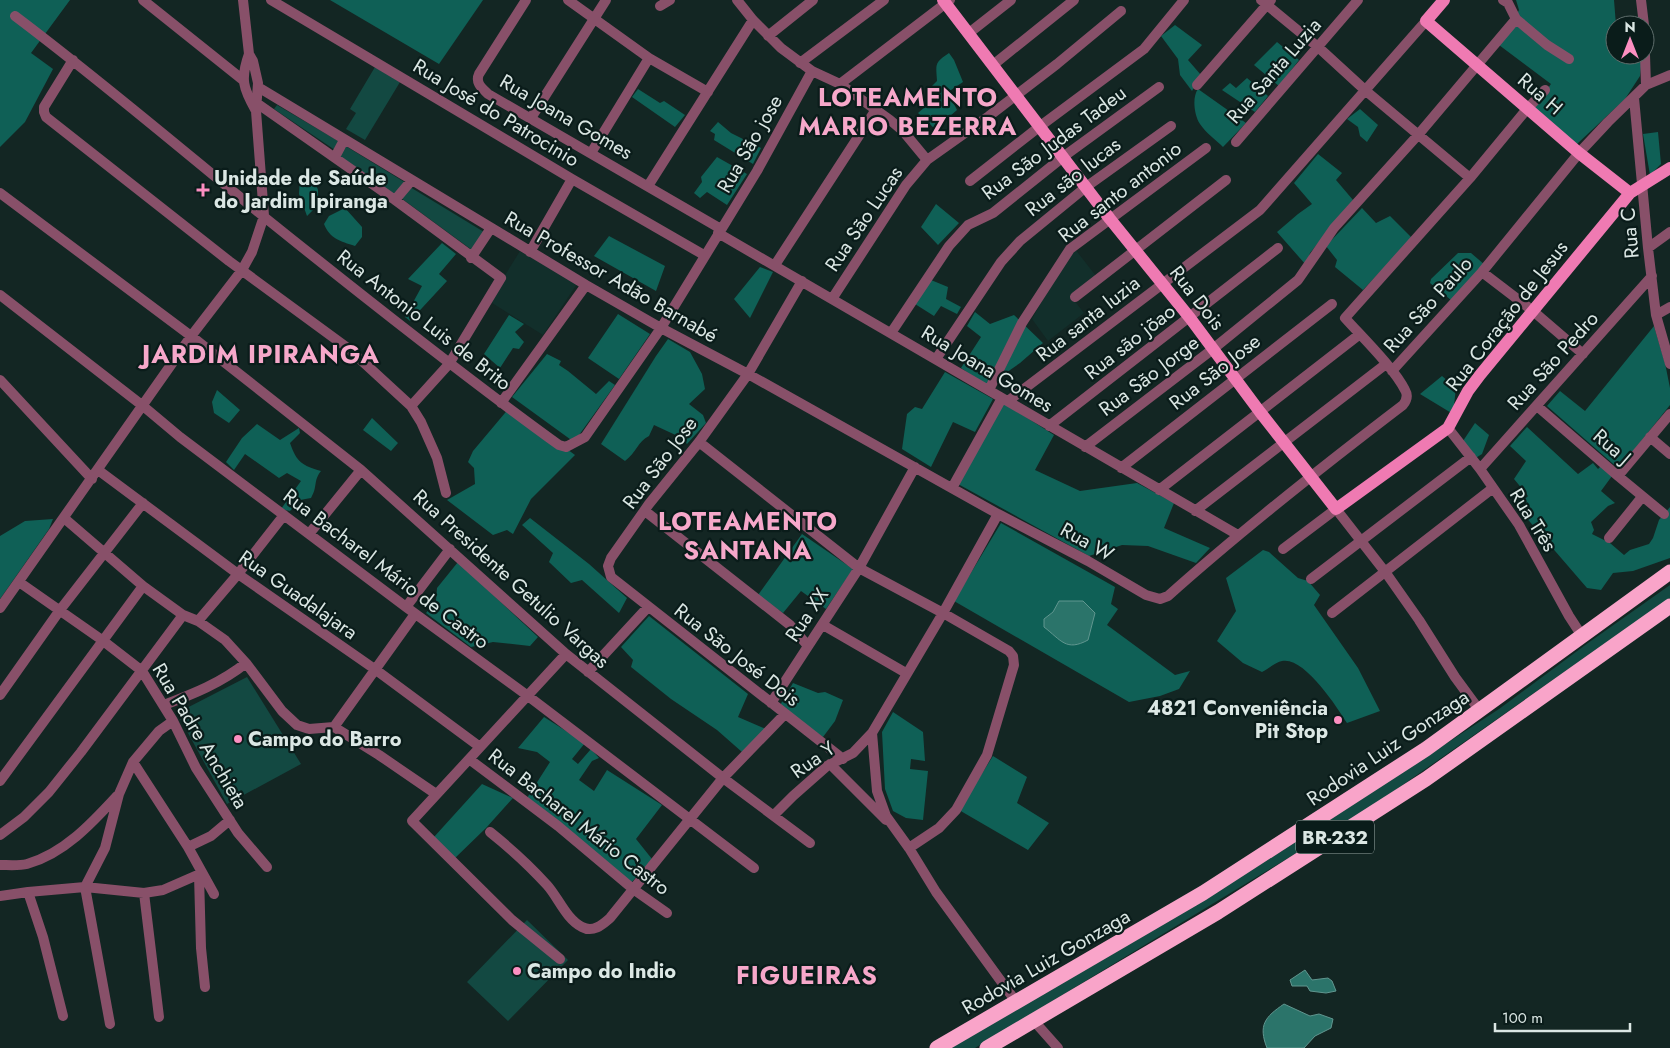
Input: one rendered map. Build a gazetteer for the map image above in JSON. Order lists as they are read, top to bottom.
{
  "streets": {
    "highway": ["Rodovia Luiz Gonzaga", "BR-232"],
    "main road": ["Rua H", "Rua Dois", "Rua Coração de Jesus"],
    "street": [
      "Rua Santa Luzia",
      "Rua José do Patrocinio",
      "Rua Joana Gomes",
      "Rua São Judas Tadeu",
      "Rua São jose",
      "Rua são lucas",
      "Rua santo antonio",
      "Rua São Lucas",
      "Rua C",
      "Rua Professor Adão Barnabé",
      "Rua São Paulo",
      "Rua santa luzia",
      "Rua Antonio Luis de Brito",
      "Rua são jõao",
      "Rua São Pedro",
      "Rua São Jose",
      "Rua São Jorge",
      "Rua J",
      "Rua Três",
      "Rua W",
      "Rua Bacharel Mário de Castro",
      "Rua Presidente Getulio Vargas",
      "Rua Guadalajara",
      "Rua XX",
      "Rua São José Dois",
      "Rua Padre Anchieta",
      "Rua Y",
      "Rua Bacharel Mário Castro"
    ]
  },
  "crossings": [
    ["Rua H", "Rua São Paulo"],
    ["Rua H", "Rua Coração de Jesus"],
    ["Rua H", "Rua santa luzia"],
    ["Rua H", "Rua São Jorge"],
    ["Rua José do Patrocinio", "Rua São jose"],
    ["Rua Joana Gomes", "Rua São Judas Tadeu"],
    ["Rua Joana Gomes", "Rua São jose"],
    ["Rua Joana Gomes", "Rua são lucas"],
    ["Rua Joana Gomes", "Rua santo antonio"],
    ["Rua Joana Gomes", "Rua São Lucas"],
    ["Rua Joana Gomes", "Rua São Paulo"],
    ["Rua Joana Gomes", "Rua santa luzia"],
    ["Rua Joana Gomes", "Rua são jõao"],
    ["Rua Joana Gomes", "Rua São Jose"],
    ["Rua Joana Gomes", "Rua São Jorge"],
    ["Rua São Judas Tadeu", "Rua Dois"],
    ["Rua São jose", "Rua Professor Adão Barnabé"],
    ["Rua São jose", "Rua Antonio Luis de Brito"],
    ["Rua são lucas", "Rua Dois"],
    ["Rua santo antonio", "Rua Dois"],
    ["Rua São Lucas", "Rua Dois"],
    ["Rua C", "Rua São Paulo"],
    ["Rua C", "Rua Coração de Jesus"],
    ["Rua C", "Rua São Pedro"],
    ["Rua Professor Adão Barnabé", "Rua São Jose"],
    ["Rua Professor Adão Barnabé", "Rua W"],
    ["Rua Professor Adão Barnabé", "Rua XX"],
    ["Rua Dois", "Rua São Paulo"],
    ["Rua Dois", "Rua Coração de Jesus"],
    ["Rua Dois", "Rua santa luzia"],
    ["Rua Dois", "Rua são jõao"],
    ["Rua Dois", "Rua São Jose"],
    ["Rua Dois", "Rua São Jorge"],
    ["Rua Dois", "Rodovia Luiz Gonzaga"],
    ["Rua São Paulo", "Rua W"],
    ["Rua Coração de Jesus", "Rua Três"],
    ["Rua São Pedro", "Rua J"],
    ["Rua São Pedro", "Rua Três"],
    ["Rua São Jose", "Rua São José Dois"],
    ["Rua Três", "Rodovia Luiz Gonzaga"],
    ["Rua W", "Rua Y"],
    ["Rua Presidente Getulio Vargas", "Rua Y"],
    ["Rua XX", "Rua São José Dois"],
    ["Rua São José Dois", "Rua Y"]
  ],
  "districts": [
    "LOTEAMENTO MARIO BEZERRA",
    "JARDIM IPIRANGA",
    "LOTEAMENTO SANTANA",
    "FIGUEIRAS"
  ],
  "places": {
    "health": ["Unidade de Saúde do Jardim Ipiranga"],
    "other": ["4821 Conveniência Pit Stop", "Campo do Barro", "Campo do Indio"]
  },
  "scale_bar": "100 m",
  "north": "top"
}
